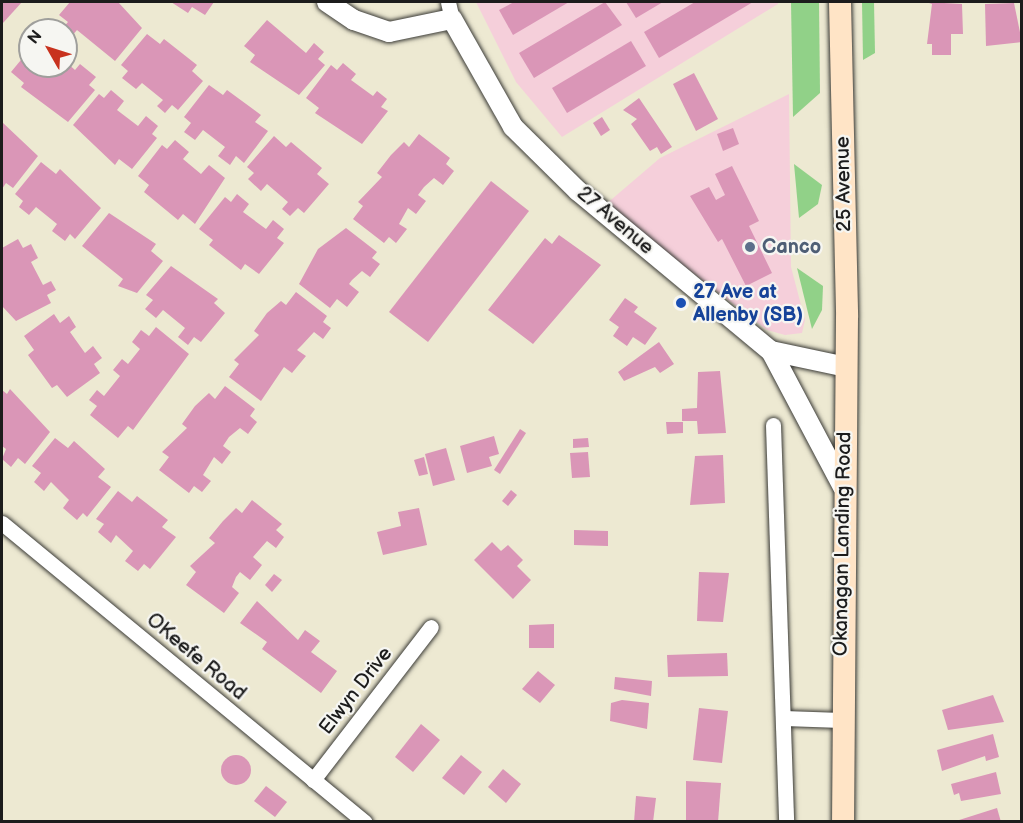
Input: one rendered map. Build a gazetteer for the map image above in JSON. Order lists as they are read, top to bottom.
{
  "streets": {
    "main road": ["25 Avenue", "Okanagan Landing Road"],
    "street": ["27 Avenue", "OKeefe Road", "Elwyn Drive"]
  },
  "crossings": [
    ["25 Avenue", "27 Avenue"],
    ["25 Avenue", "Okanagan Landing Road"],
    ["27 Avenue", "Okanagan Landing Road"],
    ["OKeefe Road", "Elwyn Drive"]
  ],
  "places": ["Canco", "27 Ave at Allenby (SB)"],
  "north": "top left"
}
